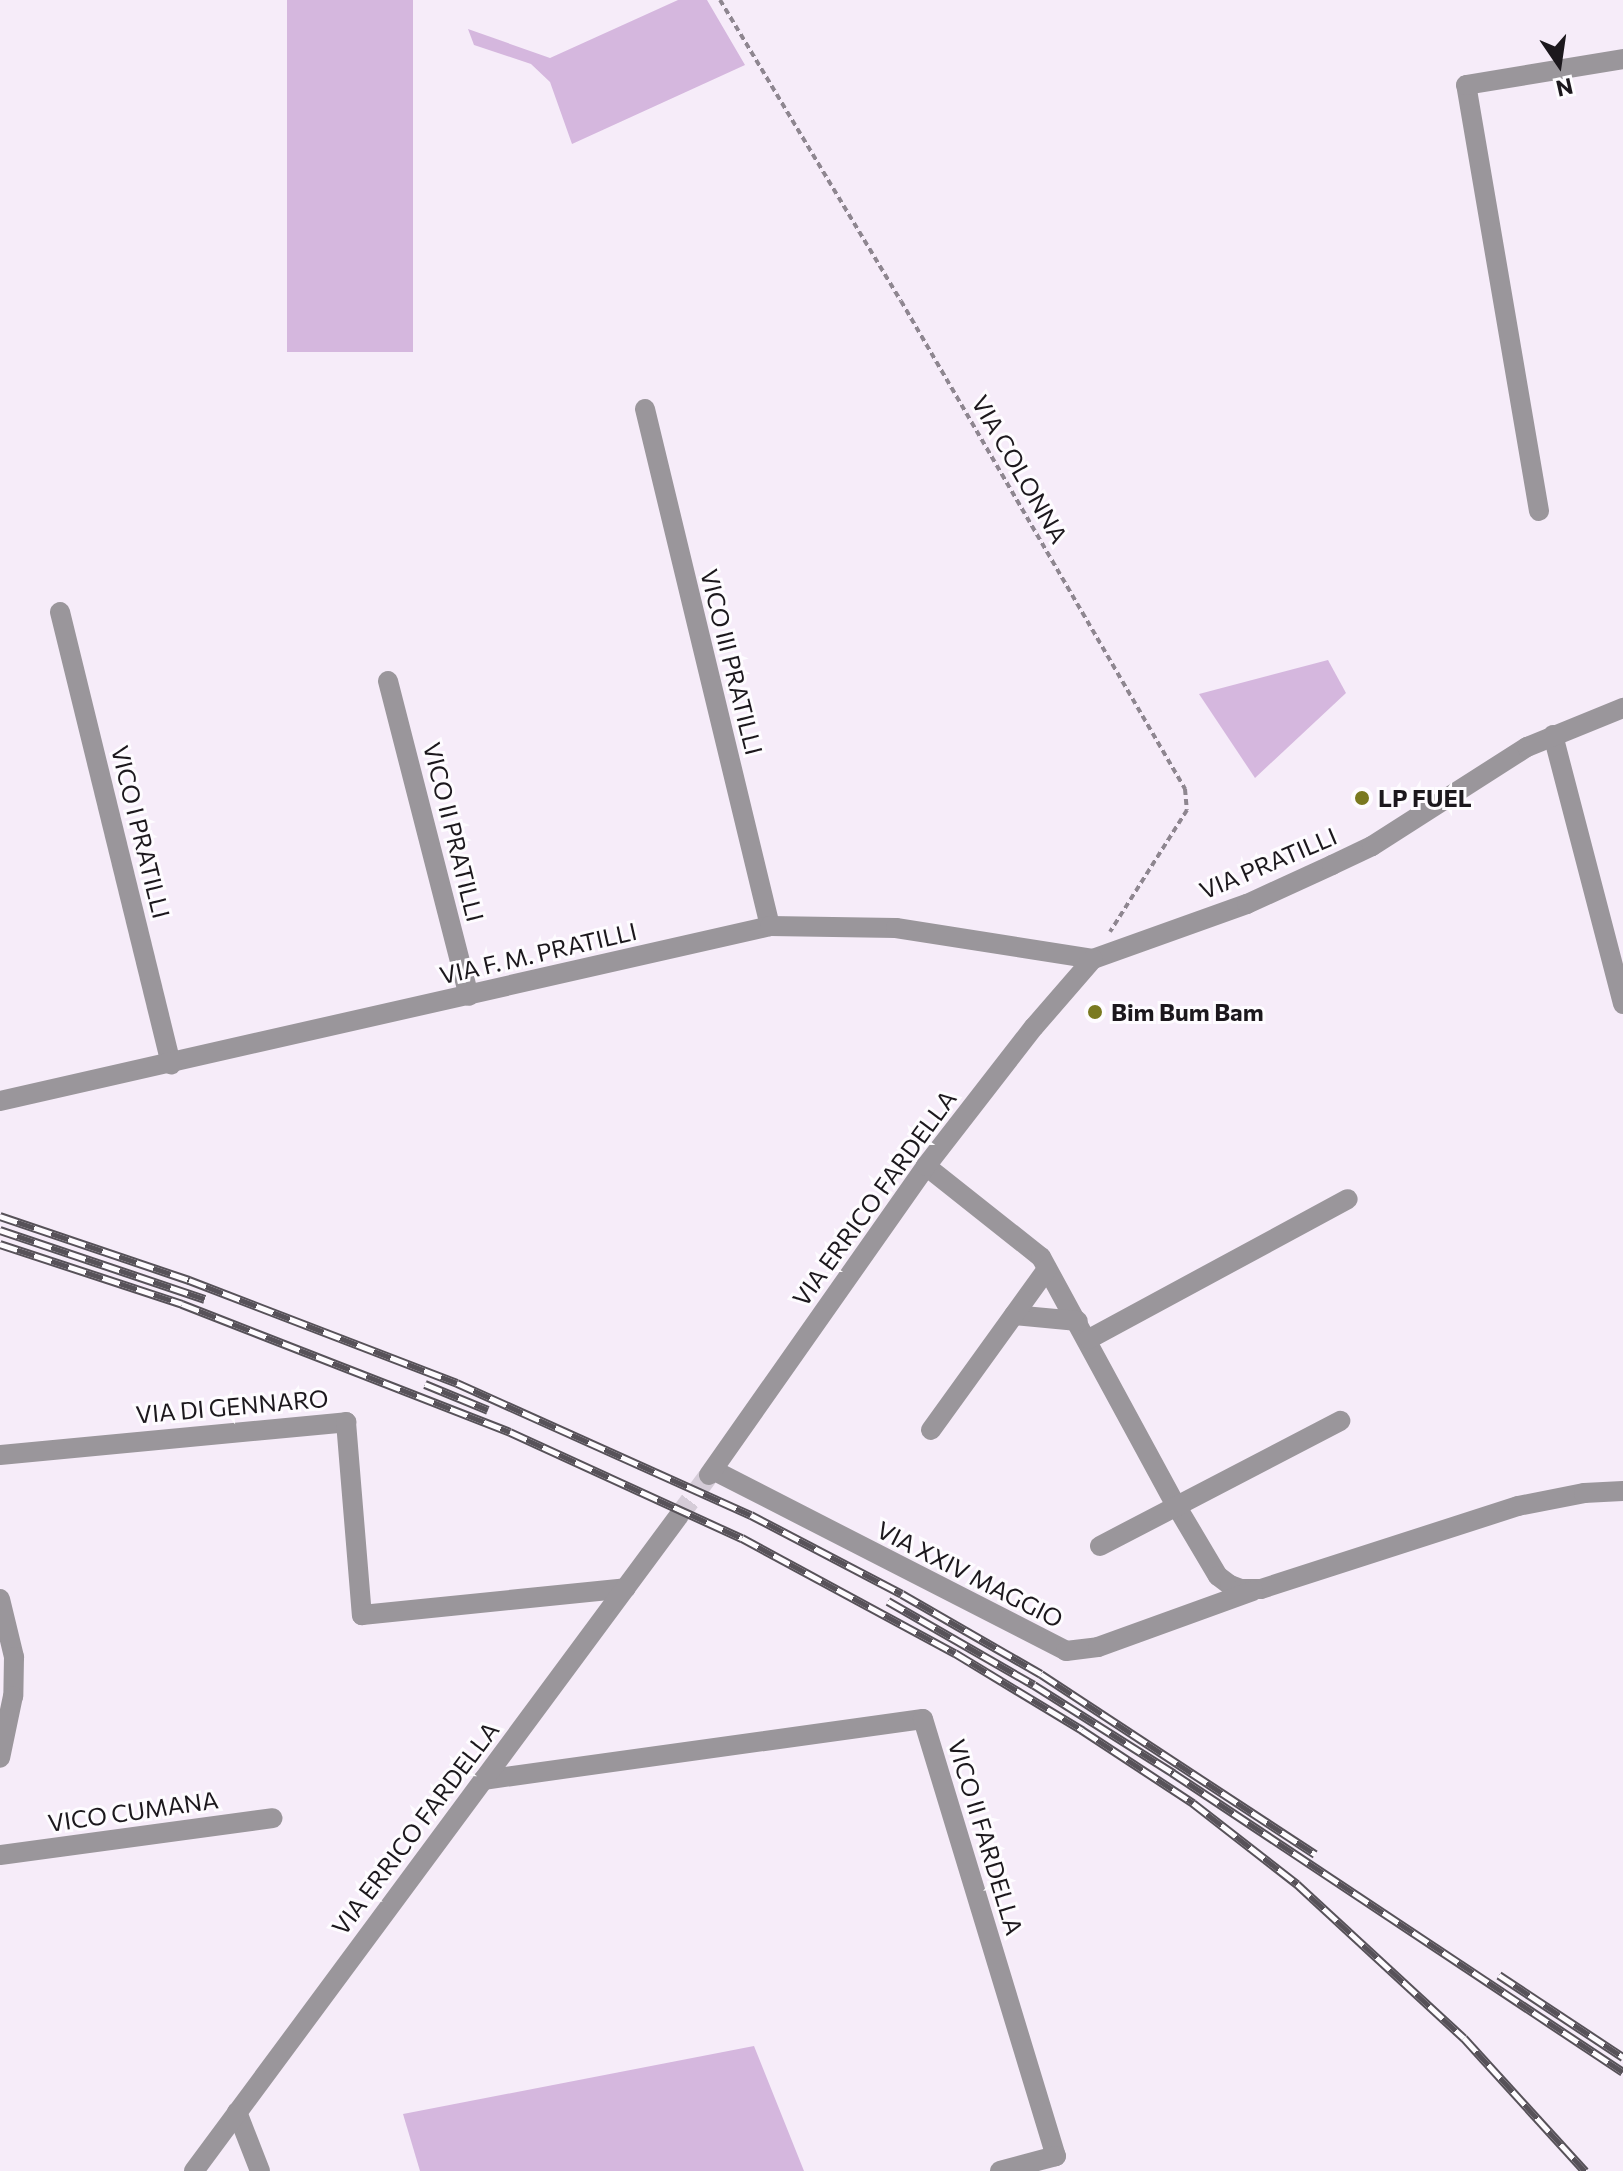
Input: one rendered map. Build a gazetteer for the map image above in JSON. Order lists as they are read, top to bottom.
{
  "streets": {
    "street": [
      "VICO III PRATILLI",
      "VICO I PRATILLI",
      "VICO II PRATILLI",
      "VIA PRATILLI",
      "VIA F. M. PRATILLI",
      "VIA ERRICO FARDELLA",
      "VIA DI GENNARO",
      "VIA XXIV MAGGIO",
      "VICO CUMANA",
      "VICO II FARDELLA"
    ],
    "path": ["VIA COLONNA"]
  },
  "crossings": [
    ["VIA COLONNA", "VIA PRATILLI"],
    ["VIA COLONNA", "VIA F. M. PRATILLI"],
    ["VIA COLONNA", "VIA ERRICO FARDELLA"],
    ["VICO III PRATILLI", "VIA F. M. PRATILLI"],
    ["VICO I PRATILLI", "VIA F. M. PRATILLI"],
    ["VICO II PRATILLI", "VIA F. M. PRATILLI"],
    ["VIA PRATILLI", "VIA F. M. PRATILLI"],
    ["VIA PRATILLI", "VIA ERRICO FARDELLA"],
    ["VIA F. M. PRATILLI", "VIA ERRICO FARDELLA"],
    ["VIA ERRICO FARDELLA", "VIA DI GENNARO"],
    ["VIA ERRICO FARDELLA", "VIA XXIV MAGGIO"],
    ["VIA ERRICO FARDELLA", "VICO II FARDELLA"]
  ],
  "places": ["LP FUEL", "Bim Bum Bam"],
  "north": "bottom"
}
